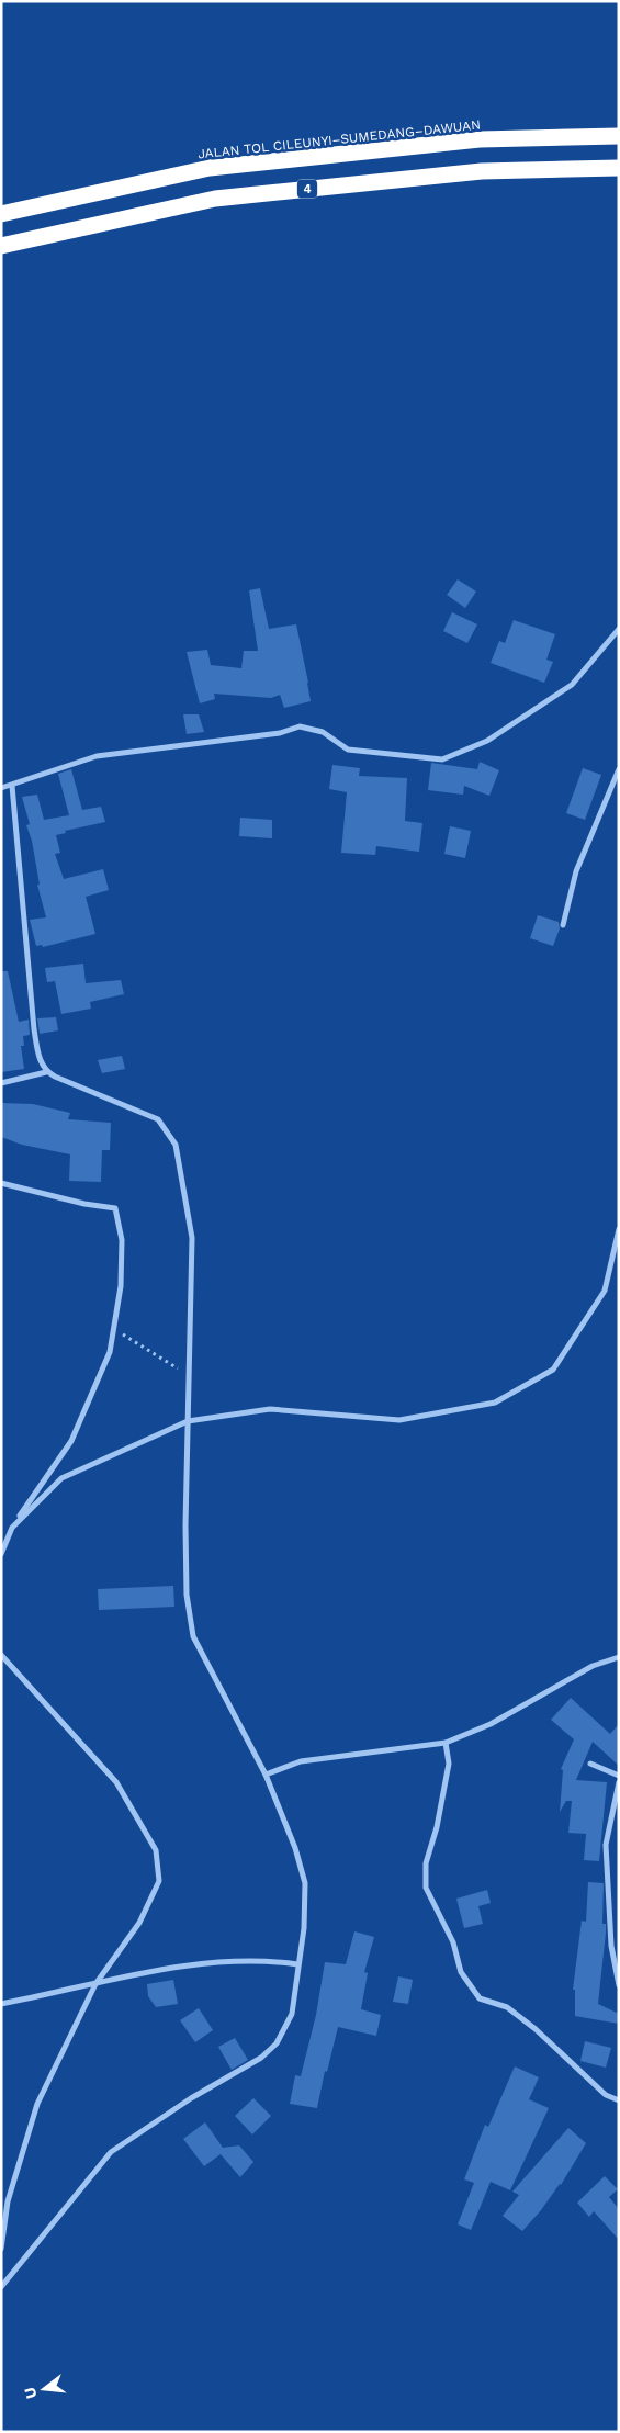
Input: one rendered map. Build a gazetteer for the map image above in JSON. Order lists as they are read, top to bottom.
{
  "streets": {
    "highway": ["JALAN TOL CILEUNYI–SUMEDANG–DAWUAN", "4"]
  },
  "north": "left"
}
